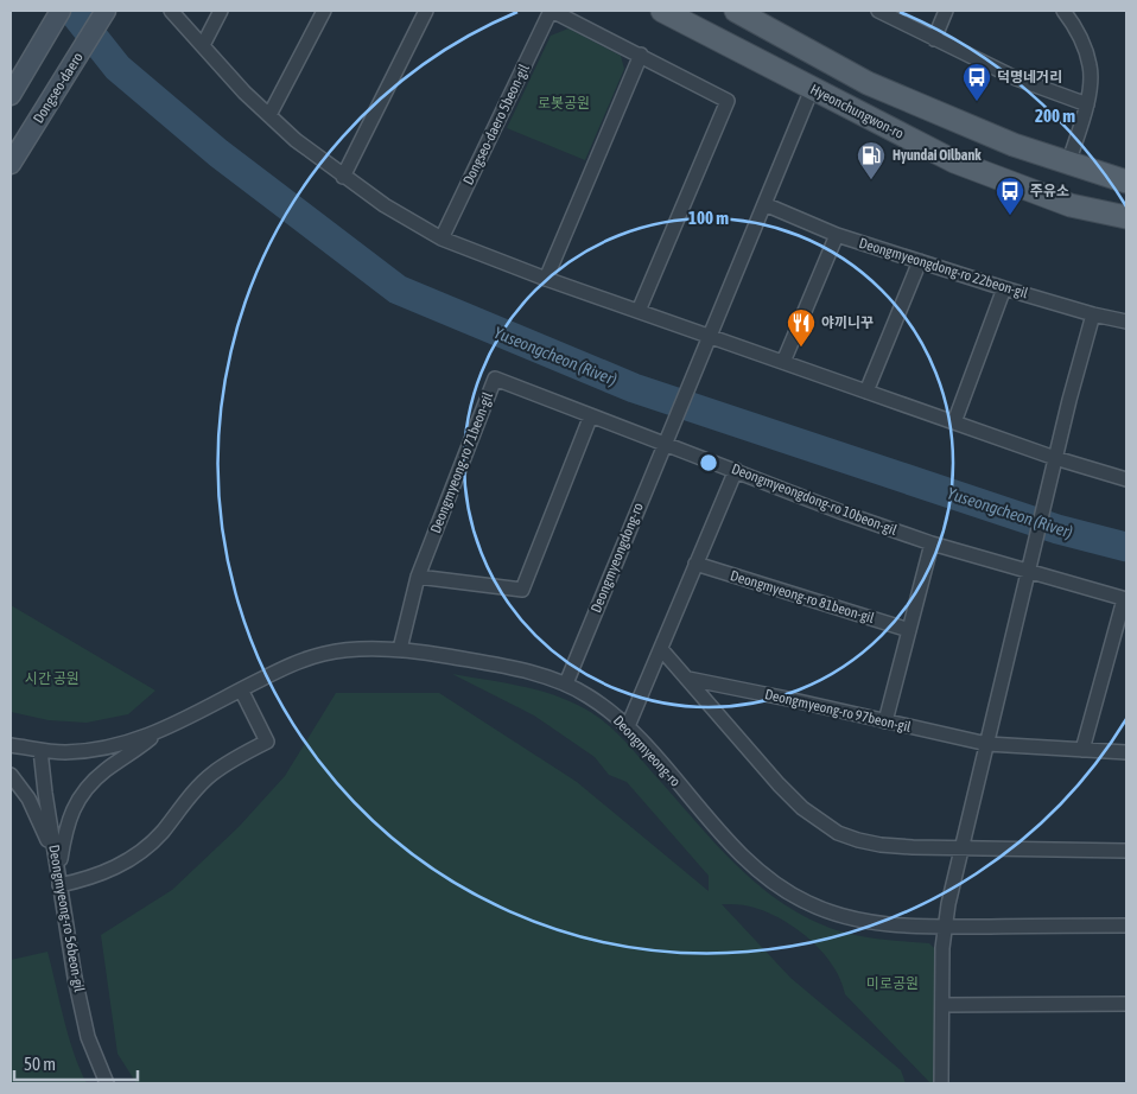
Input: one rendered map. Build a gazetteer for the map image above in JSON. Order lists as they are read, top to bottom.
{
  "streets": {
    "main road": ["Hyeonchungwon-ro"],
    "street": [
      "Dongseo-daero",
      "Dongseo-daero 5beon-gil",
      "Deongmyeongdong-ro 22beon-gil",
      "Deongmyeong-ro 71beon-gil",
      "Deongmyeongdong-ro 10beon-gil",
      "Deongmyeongdong-ro",
      "Deongmyeong-ro 81beon-gil",
      "Deongmyeong-ro 97beon-gil",
      "Deongmyeong-ro",
      "Deongmyeong-ro 56beon-gil"
    ]
  },
  "crossings": [
    ["Deongmyeong-ro 71beon-gil", "Deongmyeongdong-ro 10beon-gil"],
    ["Deongmyeong-ro 71beon-gil", "Deongmyeongdong-ro"],
    ["Deongmyeong-ro 71beon-gil", "Deongmyeong-ro"],
    ["Deongmyeongdong-ro 10beon-gil", "Deongmyeongdong-ro"],
    ["Deongmyeongdong-ro", "Deongmyeong-ro"],
    ["Deongmyeong-ro", "Deongmyeong-ro 56beon-gil"]
  ],
  "water": ["Yuseongcheon (River)"],
  "parks": ["로봇공원", "시간 공원", "미로공원"],
  "places": {
    "bus stop": ["덕명네거리", "주유소"],
    "fuel station": ["Hyundai Oilbank"],
    "restaurant": ["야끼니꾸"]
  },
  "scale_bar": "50 m",
  "rings": ["200 m", "100 m"]
}
